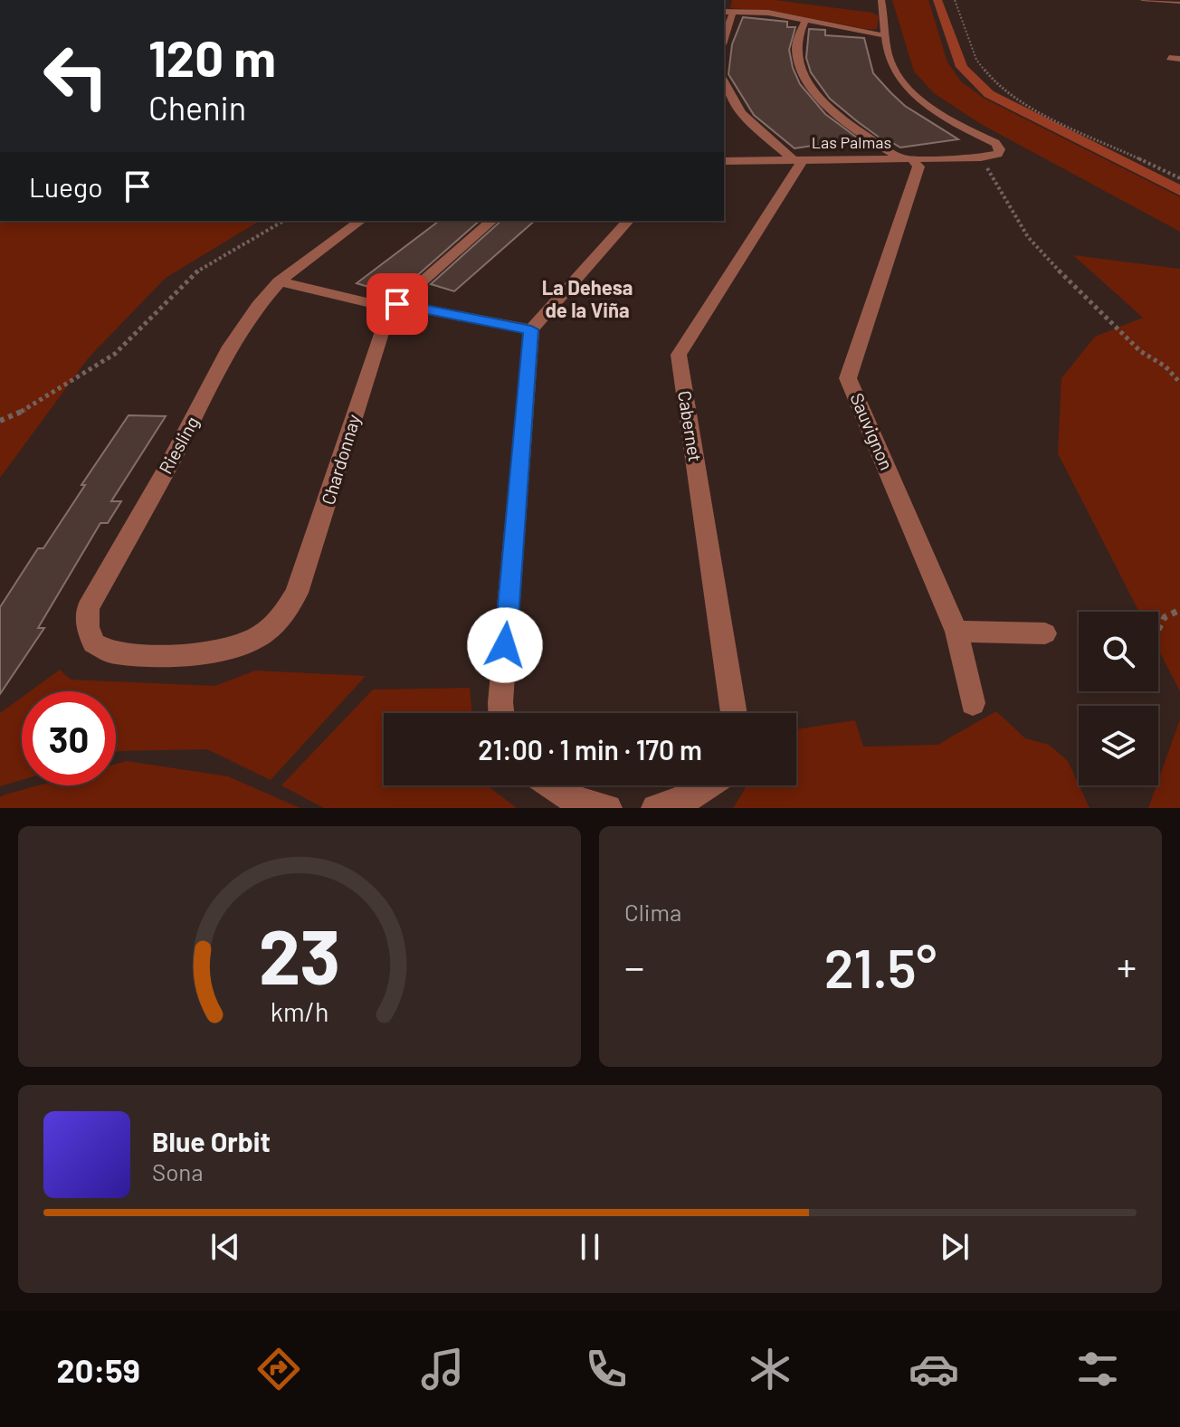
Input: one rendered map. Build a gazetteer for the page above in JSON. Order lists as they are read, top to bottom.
{
  "streets": {
    "street": [
      "Las Palmas",
      "Cabernet",
      "Sauvignon",
      "Riesling",
      "Chardonnay"
    ]
  },
  "crossings": [
    ["Las Palmas", "Cabernet"],
    ["Las Palmas", "Sauvignon"],
    ["Riesling", "Chardonnay"]
  ],
  "districts": ["La Dehesa de la Viña"],
  "page": {
    "turn": ["120 m", "Chenin"],
    "then": "Luego",
    "limit": "30",
    "trip": "21:00 · 1 min · 170 m",
    "tile": "Clima",
    "heat": ["−", "21.5°", "+"],
    "song": ["Blue Orbit", "Sona"],
    "tabs": "20:59",
    "gauge": ["23", "km/h"]
  }
}
